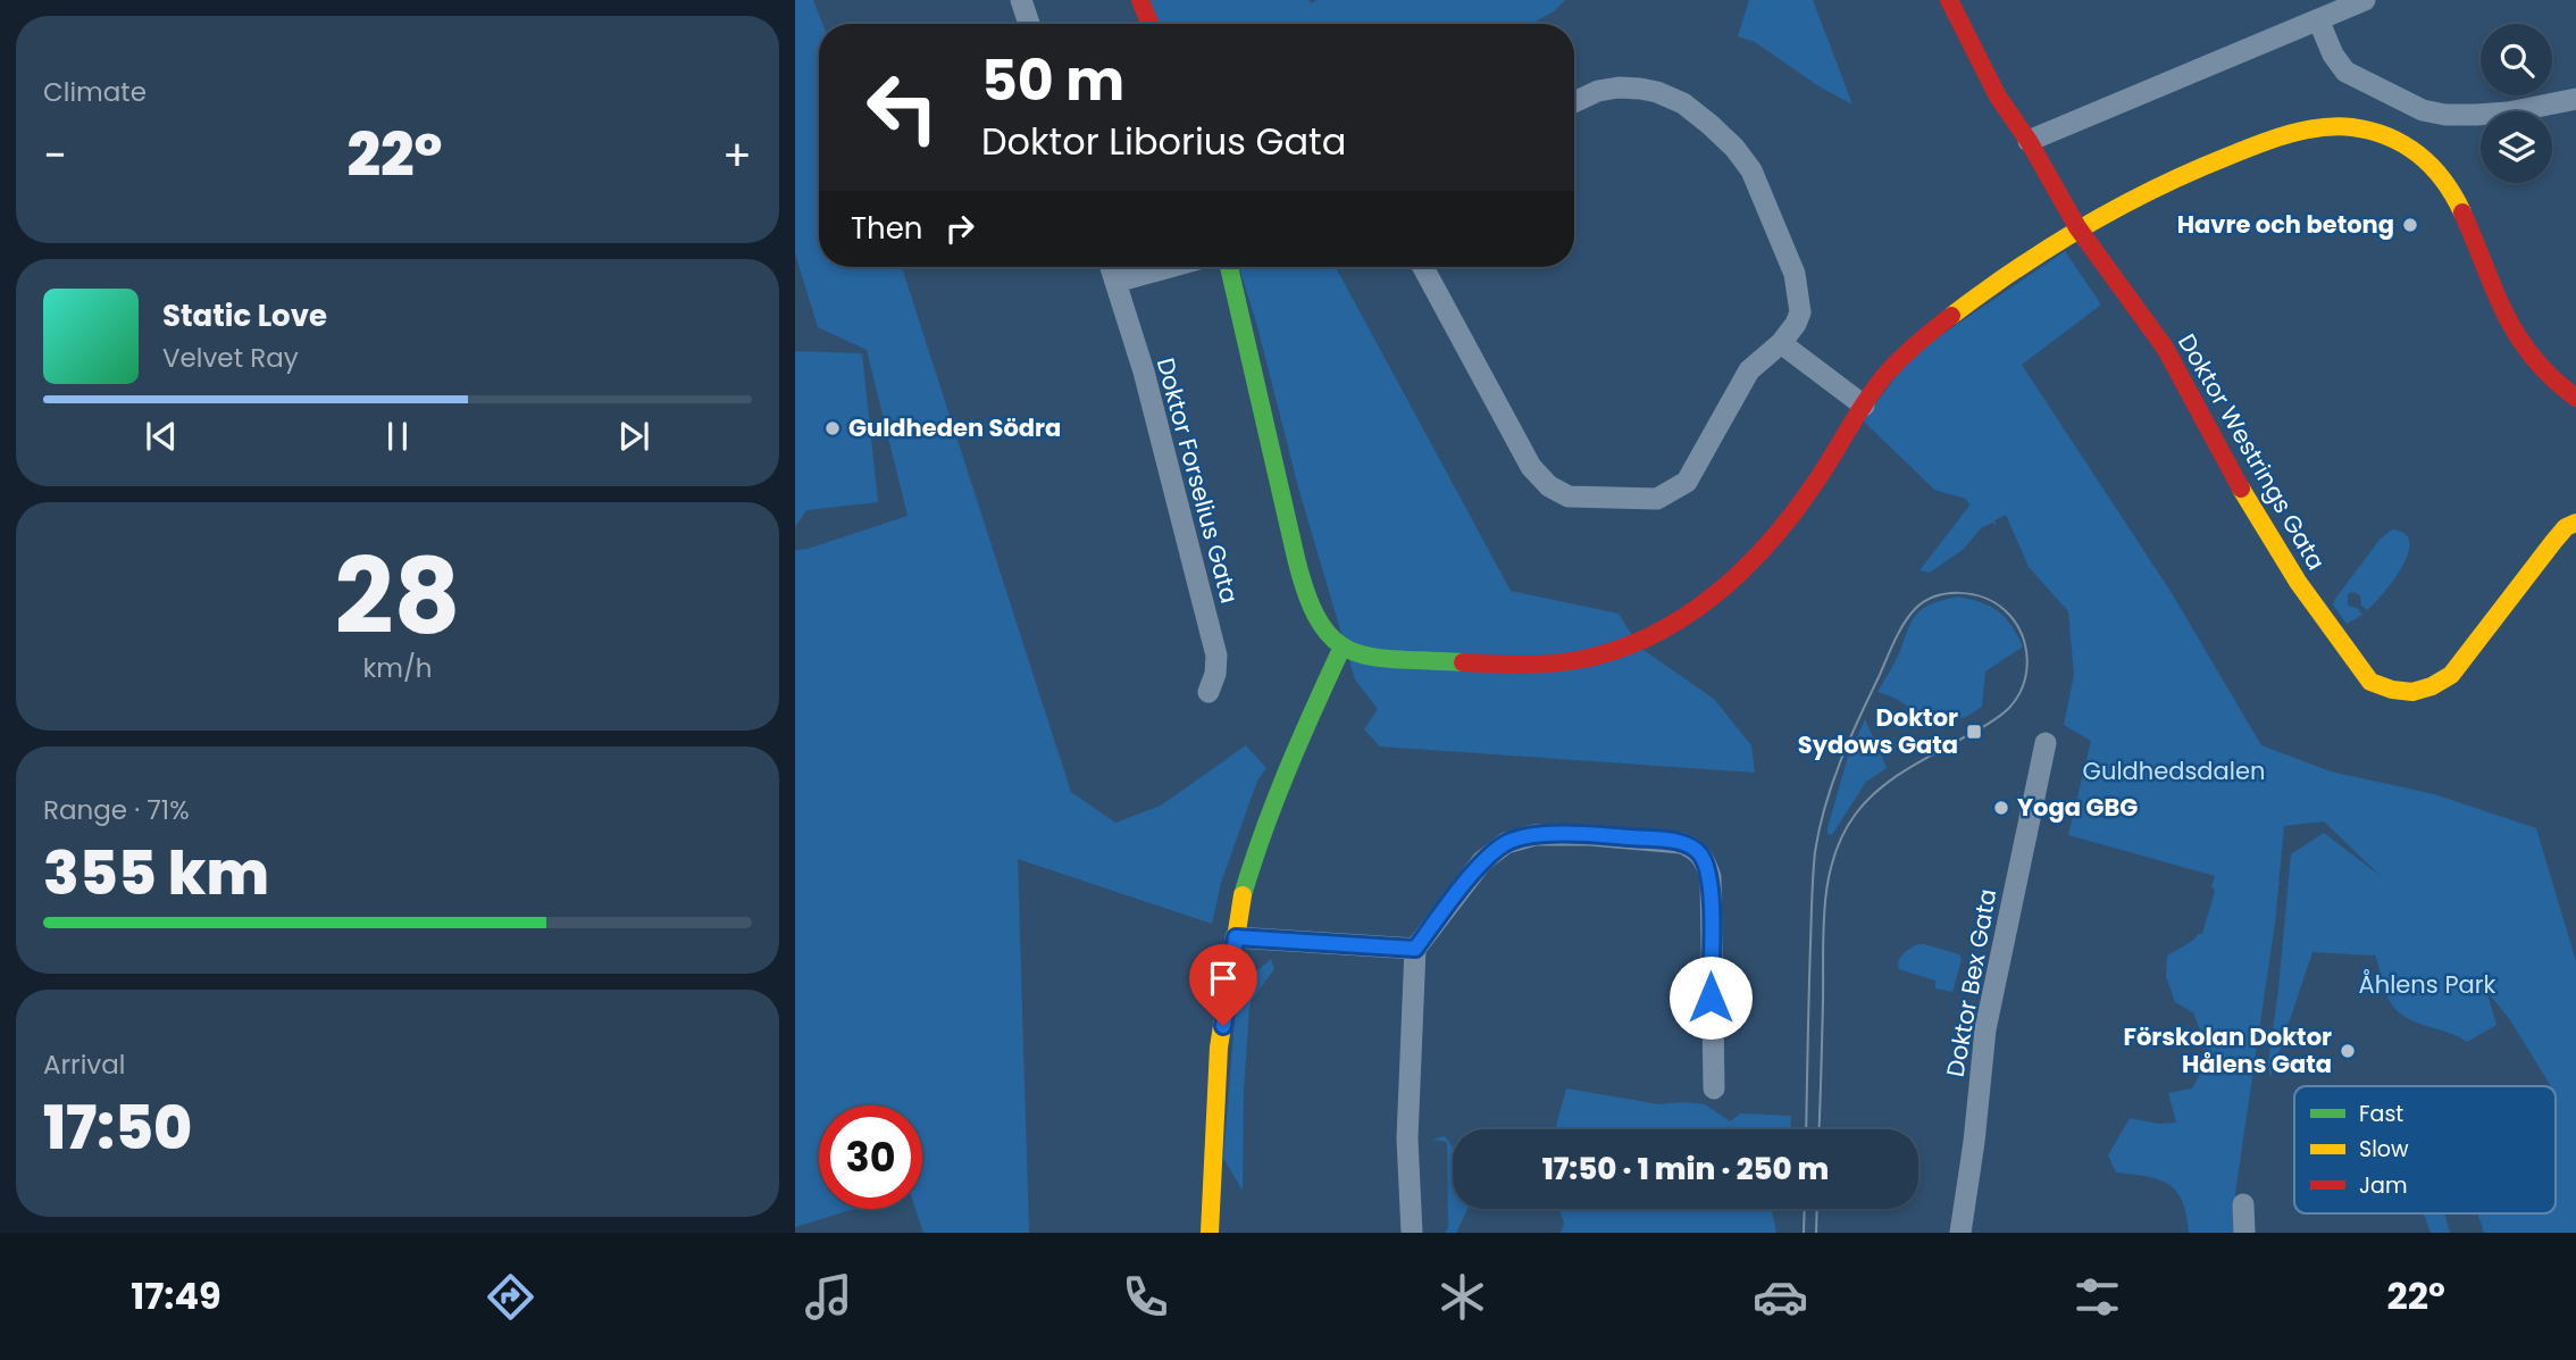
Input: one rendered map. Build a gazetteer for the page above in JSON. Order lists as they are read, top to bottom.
{
  "streets": {
    "street": ["Doktor Westrings Gata", "Doktor Forselius Gata", "Doktor Bex Gata"]
  },
  "parks": ["Guldhedsdalen", "Åhlens Park"],
  "places": {
    "other": [
      "Havre och betong",
      "Guldheden Södra",
      "Yoga GBG",
      "Förskolan Doktor Hålens Gata"
    ],
    "transit": ["Doktor Sydows Gata"]
  },
  "legend": ["Fast", "Slow", "Jam"],
  "page": {
    "tile": [
      "Climate",
      ["28", "km/h"],
      ["Range · 71%", "355 km"],
      ["Arrival", "17:50"]
    ],
    "turn": ["50 m", "Doktor Liborius Gata"],
    "heat": ["−", "22°", "+"],
    "then": "Then",
    "song": ["Static Love", "Velvet Ray"],
    "limit": "30",
    "trip": "17:50 · 1 min · 250 m",
    "tabs": ["17:49", "22°"]
  }
}
